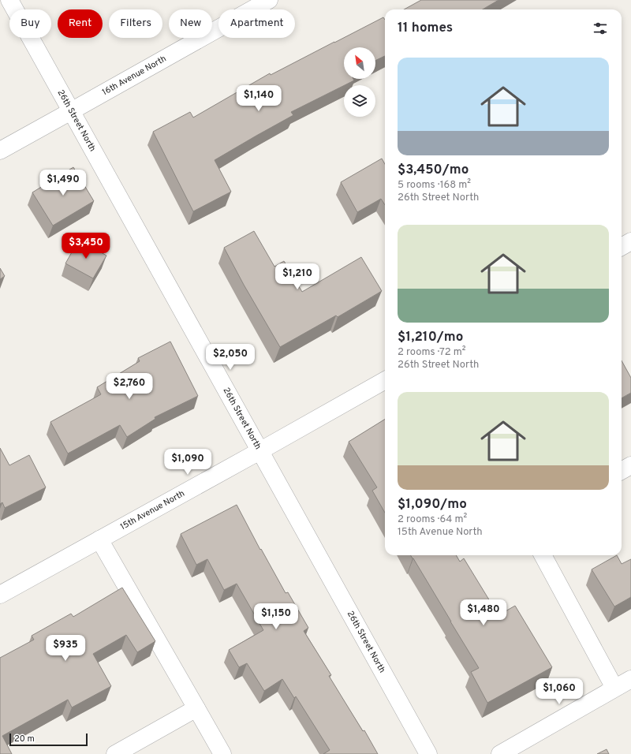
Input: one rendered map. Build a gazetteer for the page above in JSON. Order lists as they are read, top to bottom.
{
  "streets": {
    "street": ["16th Avenue North", "26th Street North", "15th Avenue North"]
  },
  "crossings": [
    ["16th Avenue North", "26th Street North"],
    ["26th Street North", "15th Avenue North"]
  ],
  "scale_bar": "20 m",
  "north": "top left",
  "page": {
    "chip": [
      "Buy",
      "Rent",
      "Filters",
      "New",
      "Apartment"
    ],
    "heading": "11 homes",
    "list": [
      {
        "name": "$3,450/mo",
        "note": "5 rooms · 168 m² · 26th Street North"
      },
      {
        "name": "$1,210/mo",
        "note": "2 rooms · 72 m² · 26th Street North"
      },
      {
        "name": "$1,090/mo",
        "note": "2 rooms · 64 m² · 15th Avenue North"
      }
    ],
    "price": [
      "$1,140",
      "$1,490",
      "$3,450",
      "$1,210",
      "$2,050",
      "$2,760",
      "$1,090",
      "$1,480",
      "$1,150",
      "$935",
      "$1,060"
    ],
    "scale": "20 m"
  }
}
